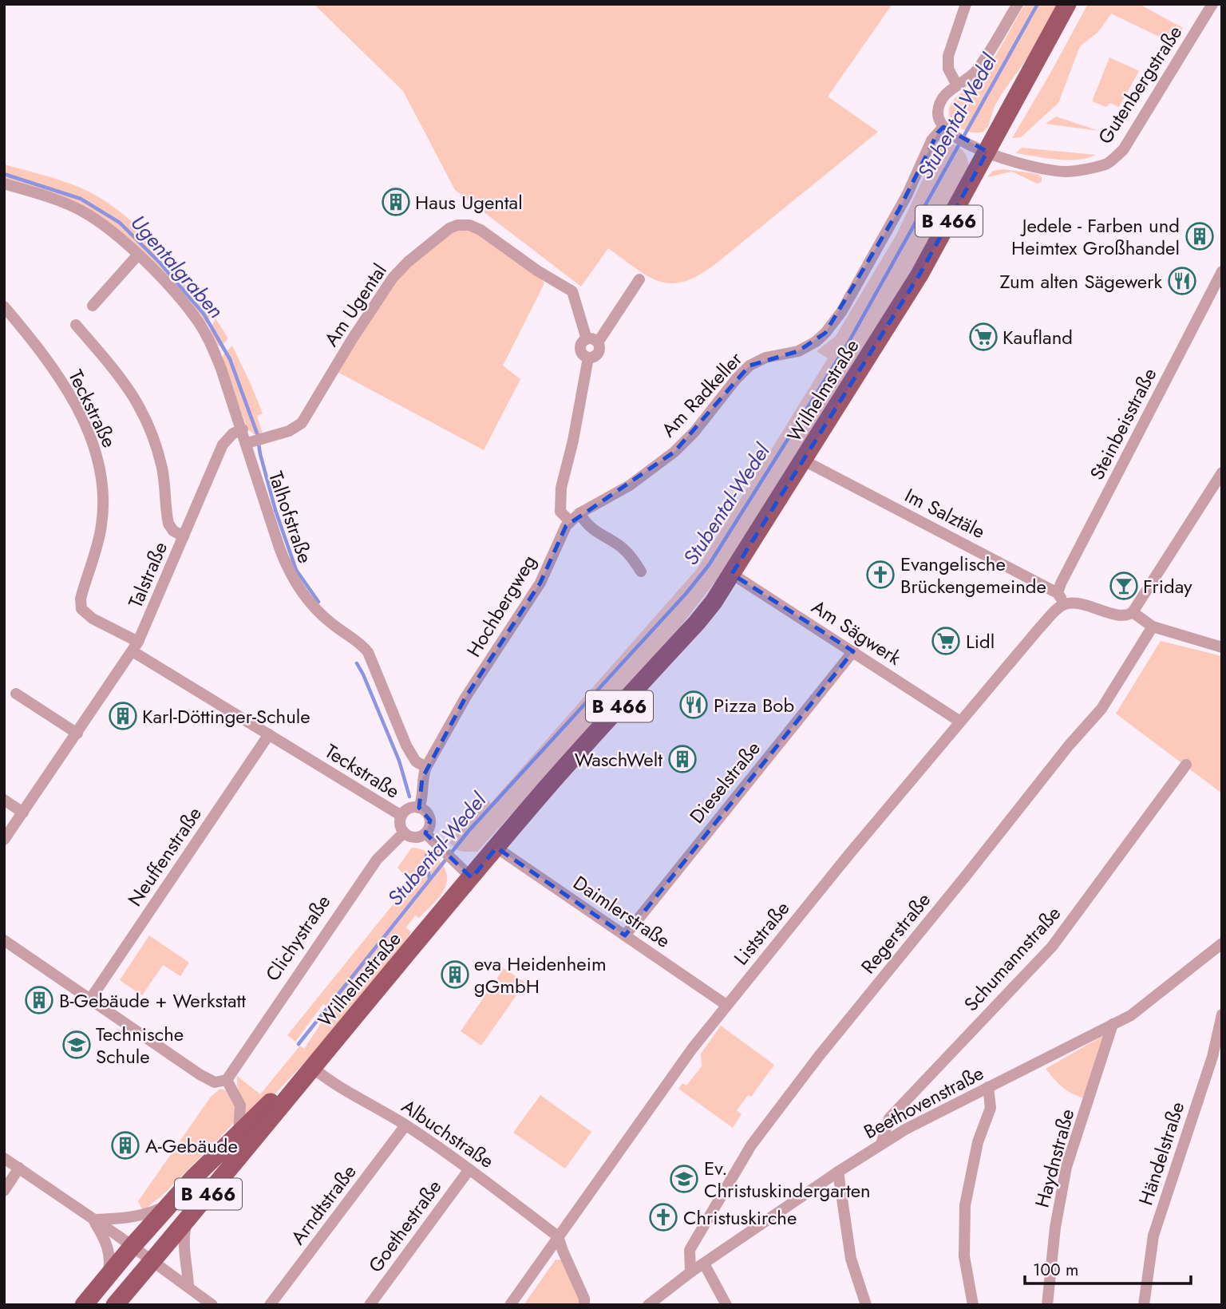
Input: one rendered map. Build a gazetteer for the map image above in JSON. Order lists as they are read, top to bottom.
{
  "streets": {
    "main road": ["B 466", "Wilhelmstraße"],
    "street": [
      "Gutenbergstraße",
      "Am Ugental",
      "Am Radkeller",
      "Teckstraße",
      "Steinbeisstraße",
      "Im Salztäle",
      "Talhofstraße",
      "Talstraße",
      "Hochbergweg",
      "Am Sägwerk",
      "Dieselstraße",
      "Neuffenstraße",
      "Daimlerstraße",
      "Liststraße",
      "Regerstraße",
      "Clichystraße",
      "Schumannstraße",
      "Beethovenstraße",
      "Albuchstraße",
      "Händelstraße",
      "Haydnstraße",
      "Arndtstraße",
      "Goethestraße"
    ]
  },
  "crossings": [
    ["Gutenbergstraße", "Wilhelmstraße"],
    ["Gutenbergstraße", "Am Radkeller"],
    ["B 466", "Wilhelmstraße"],
    ["B 466", "Albuchstraße"],
    ["Am Ugental", "Talhofstraße"],
    ["Wilhelmstraße", "Im Salztäle"],
    ["Wilhelmstraße", "Am Sägwerk"],
    ["Wilhelmstraße", "Daimlerstraße"],
    ["Wilhelmstraße", "Albuchstraße"],
    ["Am Radkeller", "Hochbergweg"],
    ["Teckstraße", "Talstraße"],
    ["Teckstraße", "Neuffenstraße"],
    ["Teckstraße", "Clichystraße"],
    ["Steinbeisstraße", "Im Salztäle"],
    ["Im Salztäle", "Liststraße"],
    ["Talhofstraße", "Talstraße"],
    ["Talhofstraße", "Hochbergweg"],
    ["Am Sägwerk", "Dieselstraße"],
    ["Am Sägwerk", "Liststraße"],
    ["Dieselstraße", "Daimlerstraße"],
    ["Daimlerstraße", "Liststraße"],
    ["Liststraße", "Albuchstraße"],
    ["Regerstraße", "Beethovenstraße"],
    ["Schumannstraße", "Beethovenstraße"],
    ["Beethovenstraße", "Haydnstraße"],
    ["Albuchstraße", "Arndtstraße"],
    ["Albuchstraße", "Goethestraße"]
  ],
  "water": ["Stubental-Wedel", "Ugentalgraben"],
  "places": {
    "building": [
      "Haus Ugental",
      "Jedele - Farben und Heimtex Großhandel",
      "Karl-Döttinger-Schule",
      "WaschWelt",
      "eva Heidenheim gGmbH",
      "B-Gebäude + Werkstatt",
      "A-Gebäude"
    ],
    "restaurant": ["Zum alten Sägewerk", "Pizza Bob"],
    "supermarket": ["Kaufland", "Lidl"],
    "church": ["Evangelische Brückengemeinde", "Christuskirche"],
    "bar": ["Friday"],
    "school or university": ["Technische Schule", "Ev. Christuskindergarten"]
  },
  "scale_bar": "100 m"
}
